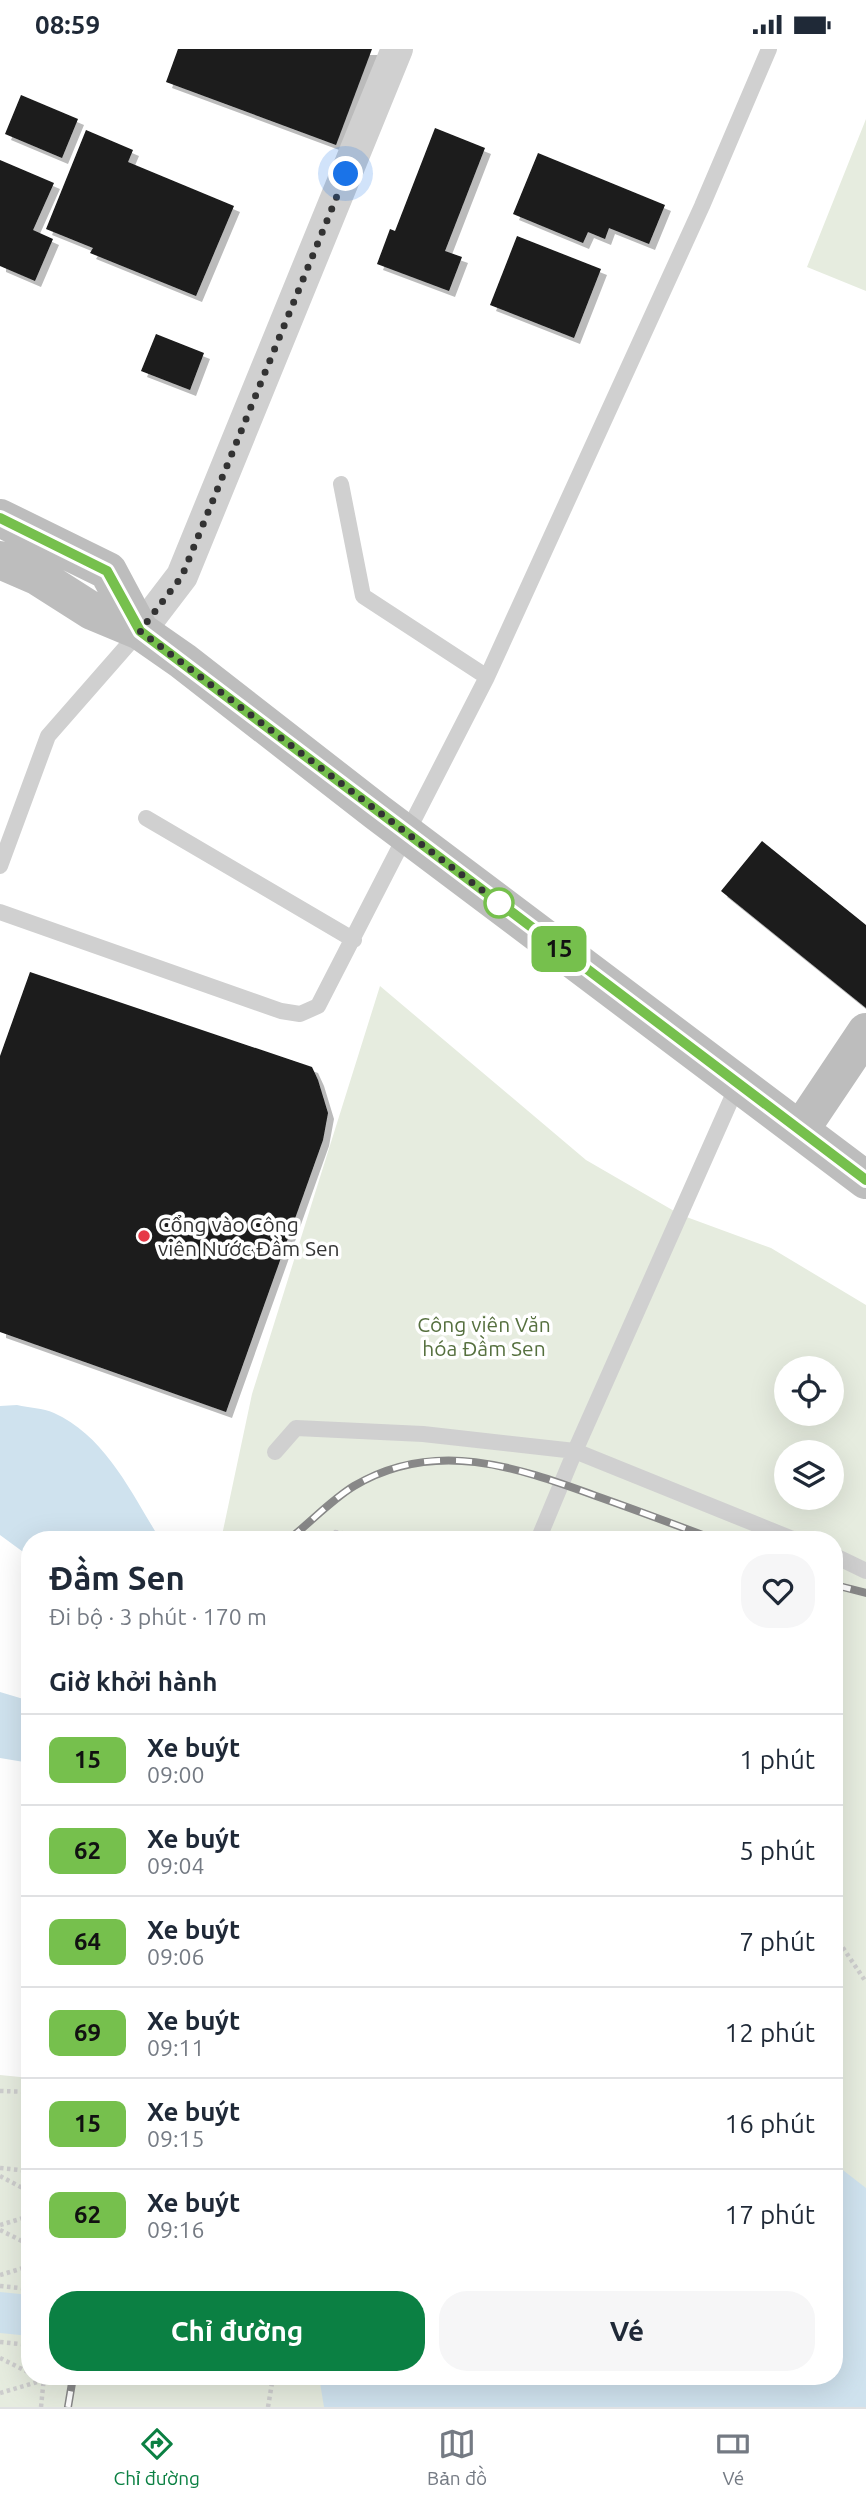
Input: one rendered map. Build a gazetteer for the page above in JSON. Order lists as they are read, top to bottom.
{
  "parks": ["Công viên Văn hóa Đầm Sen"],
  "places": ["Cổng vào Công viên Nước Đầm Sen"],
  "lines": ["bus line 15"],
  "page": {
    "status": "08:59",
    "on_map": "15",
    "heading": [
      ["Đầm Sen", "Đi bộ · 3 phút · 170 m"],
      "Giờ khởi hành"
    ],
    "list": [
      {
        "mark": "15",
        "name": "Xe buýt",
        "note": "09:00",
        "value": "1 phút"
      },
      {
        "mark": "62",
        "name": "Xe buýt",
        "note": "09:04",
        "value": "5 phút"
      },
      {
        "mark": "64",
        "name": "Xe buýt",
        "note": "09:06",
        "value": "7 phút"
      },
      {
        "mark": "69",
        "name": "Xe buýt",
        "note": "09:11",
        "value": "12 phút"
      },
      {
        "mark": "15",
        "name": "Xe buýt",
        "note": "09:15",
        "value": "16 phút"
      },
      {
        "mark": "62",
        "name": "Xe buýt",
        "note": "09:16",
        "value": "17 phút"
      }
    ],
    "buttons": ["Chỉ đường", "Vé"],
    "tabs": ["Chỉ đường", "Bản đồ", "Vé"]
  }
}
